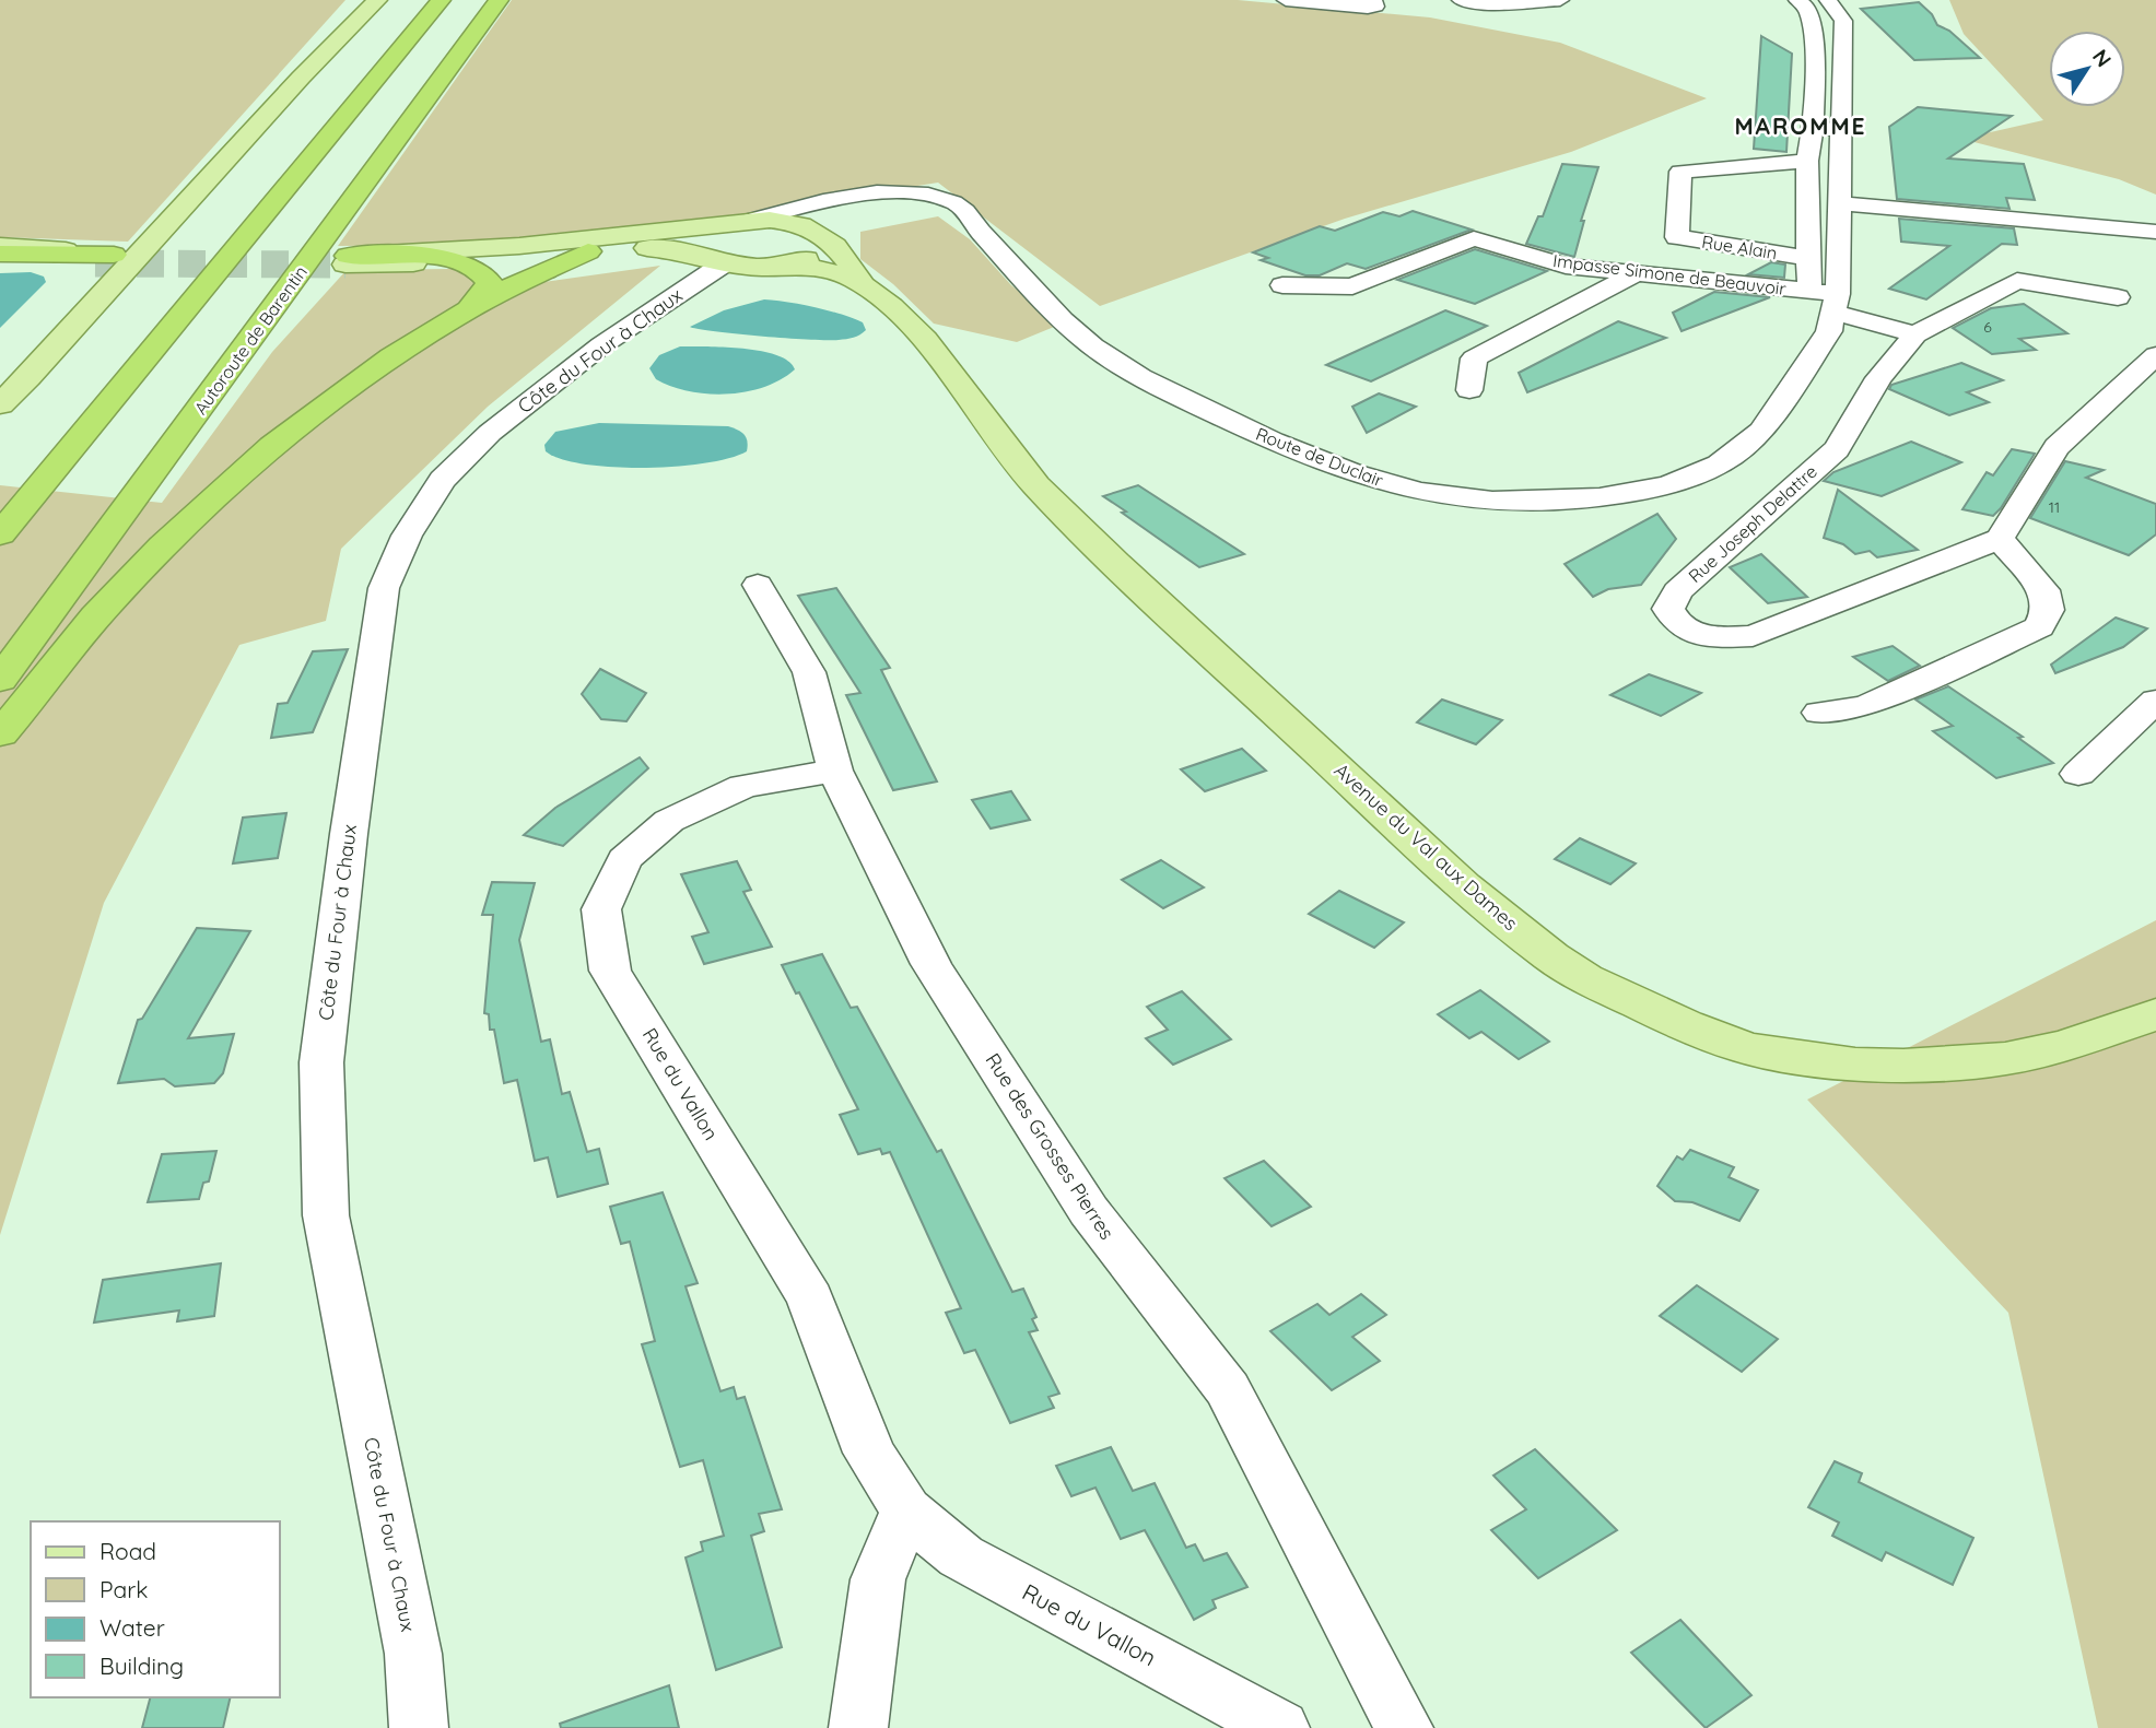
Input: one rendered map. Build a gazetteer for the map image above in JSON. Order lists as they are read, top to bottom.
{
  "streets": {
    "highway": ["Autoroute de Barentin"],
    "main road": ["Avenue du Val aux Dames"],
    "street": [
      "Rue Alain",
      "Impasse Simone de Beauvoir",
      "Côte du Four à Chaux",
      "Route de Duclair",
      "Rue Joseph Delattre",
      "Rue du Vallon",
      "Rue des Grosses Pierres"
    ]
  },
  "crossings": [
    ["Impasse Simone de Beauvoir", "Route de Duclair"],
    ["Route de Duclair", "Avenue du Val aux Dames"],
    ["Rue du Vallon", "Rue des Grosses Pierres"]
  ],
  "districts": ["MAROMME"],
  "house_numbers": ["6", "11"],
  "legend": [
    "Road",
    "Park",
    "Water",
    "Building"
  ],
  "north": "top right"
}
